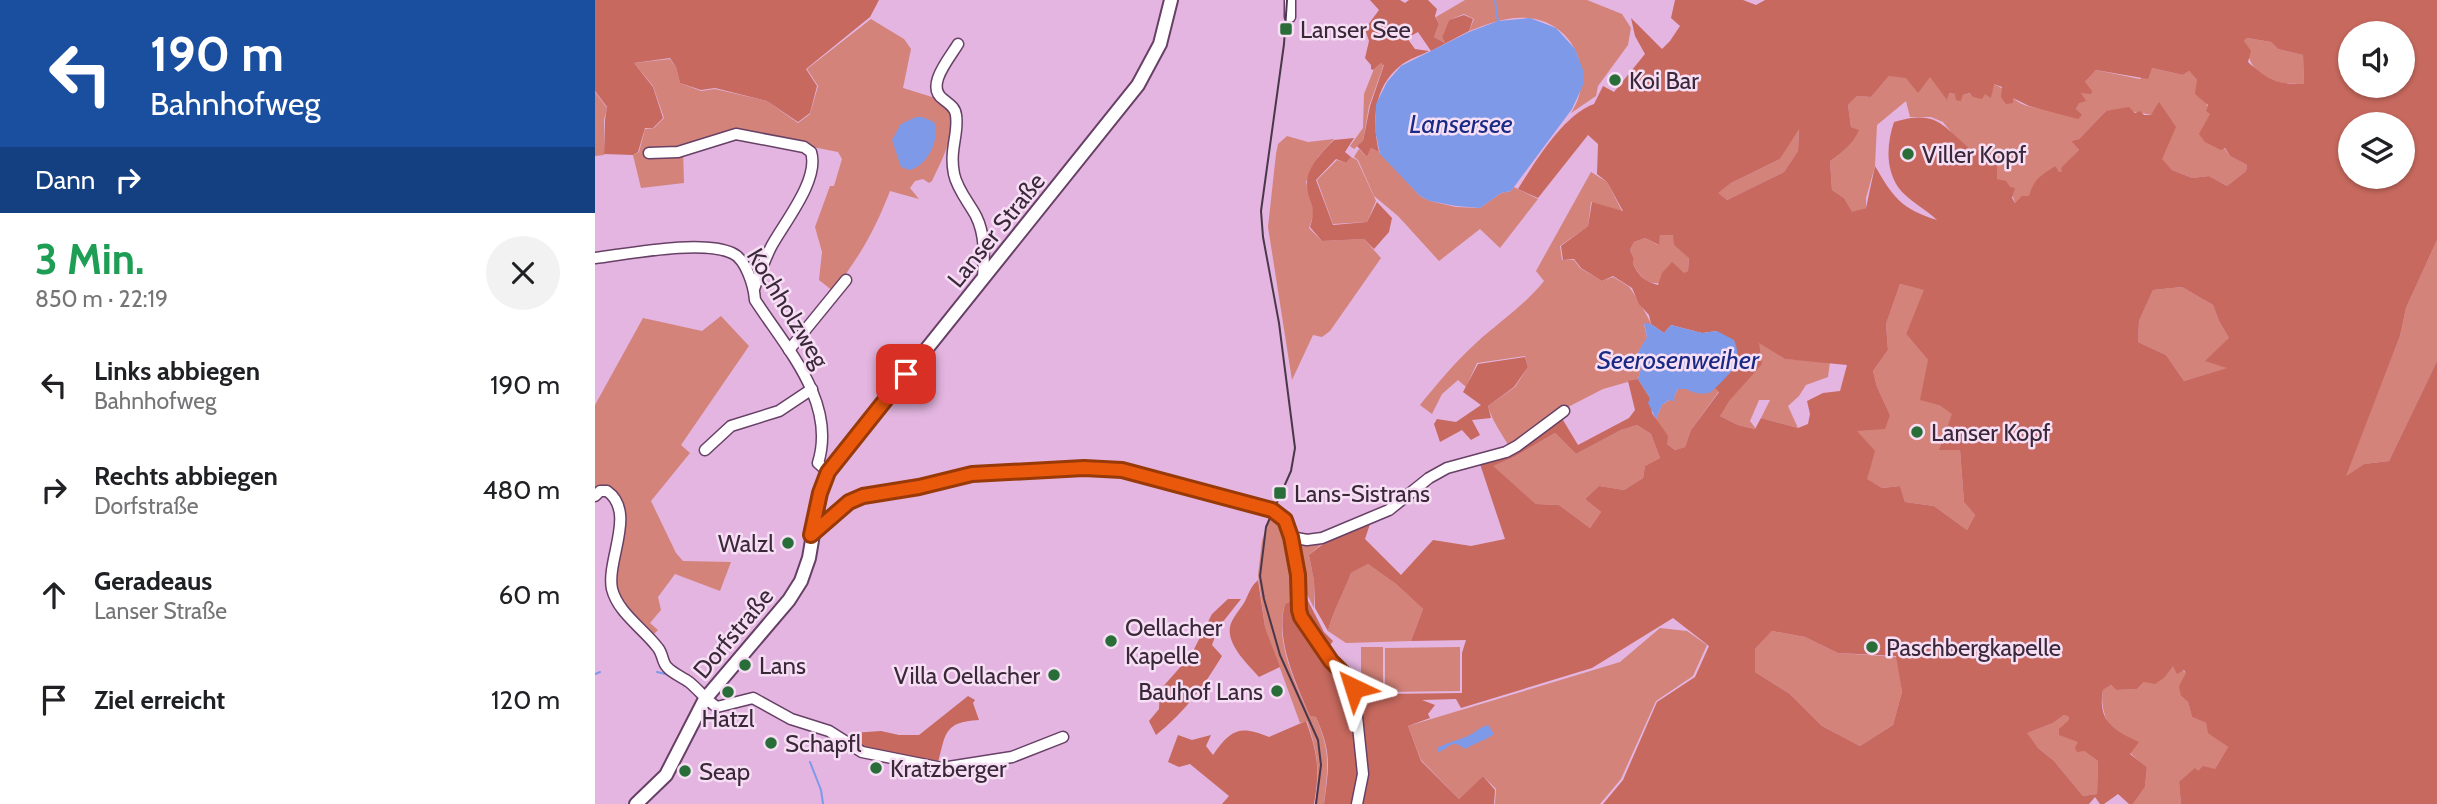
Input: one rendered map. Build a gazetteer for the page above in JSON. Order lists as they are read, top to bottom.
{
  "streets": {
    "main road": ["Lanser Straße", "Dorfstraße"],
    "street": ["Kochholzweg"]
  },
  "crossings": [
    ["Lanser Straße", "Kochholzweg"],
    ["Lanser Straße", "Dorfstraße"],
    ["Kochholzweg", "Dorfstraße"]
  ],
  "water": ["Lansersee", "Seerosenweiher"],
  "places": {
    "transit": ["Lanser See", "Lans-Sistrans"],
    "other": [
      "Koi Bar",
      "Viller Kopf",
      "Lanser Kopf",
      "Walzl",
      "Oellacher Kapelle",
      "Paschbergkapelle",
      "Lans",
      "Villa Oellacher",
      "Bauhof Lans",
      "Hatzl",
      "Schapfl",
      "Kratzberger",
      "Seap"
    ]
  },
  "page": {
    "turn": ["190 m", "Bahnhofweg"],
    "then": "Dann",
    "heading": ["3 Min.", "850 m · 22:19"],
    "list": [
      {
        "name": "Links abbiegen",
        "note": "Bahnhofweg",
        "value": "190 m"
      },
      {
        "name": "Rechts abbiegen",
        "note": "Dorfstraße",
        "value": "480 m"
      },
      {
        "name": "Geradeaus",
        "note": "Lanser Straße",
        "value": "60 m"
      },
      {
        "name": "Ziel erreicht",
        "value": "120 m"
      }
    ]
  }
}
